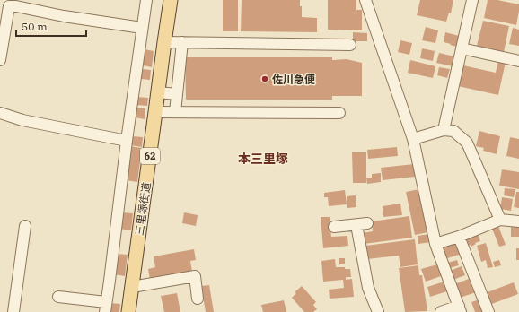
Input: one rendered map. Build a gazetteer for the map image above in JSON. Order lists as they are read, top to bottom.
{
  "streets": {
    "main road": ["62", "三里塚街道"]
  },
  "districts": ["本三里塚"],
  "places": ["佐川急便"],
  "scale_bar": "50 m"
}
